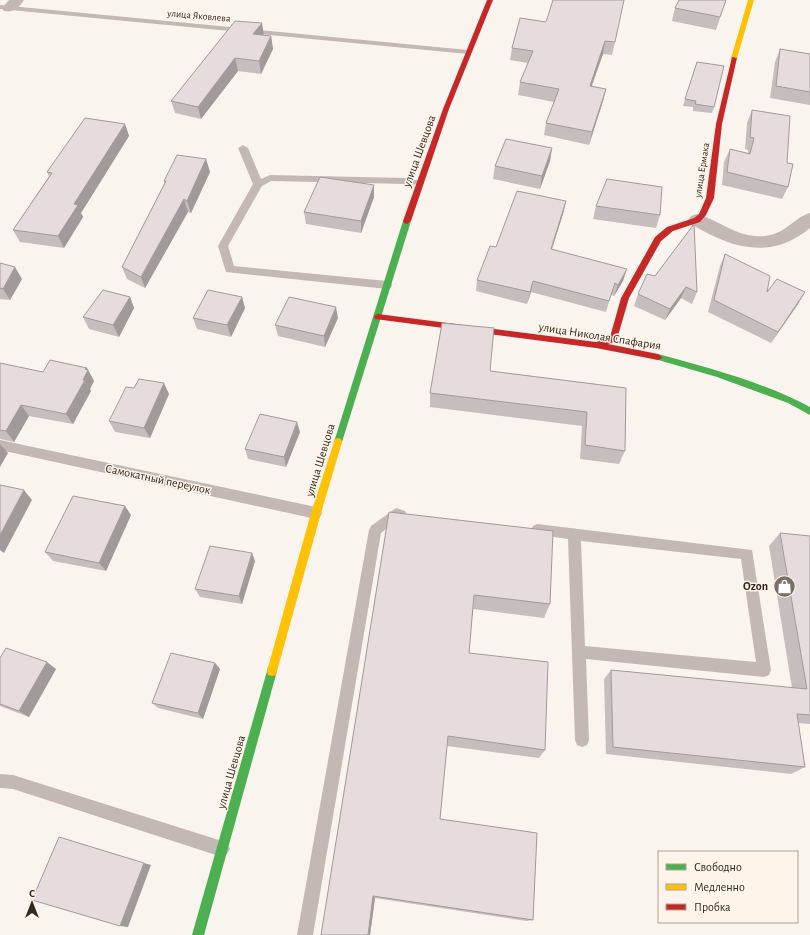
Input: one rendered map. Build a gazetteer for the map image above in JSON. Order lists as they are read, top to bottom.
{
  "streets": {
    "main road": ["улица Шевцова", "улица Ермака", "улица Николая Спафария"],
    "lane": ["улица Яковлева", "Самокатный переулок"]
  },
  "crossings": [
    ["улица Яковлева", "улица Шевцова"],
    ["улица Шевцова", "улица Николая Спафария"],
    ["улица Шевцова", "Самокатный переулок"]
  ],
  "places": {
    "shop": ["Ozon"]
  },
  "legend": ["Свободно", "Медленно", "Пробка"],
  "north": "top"
}
